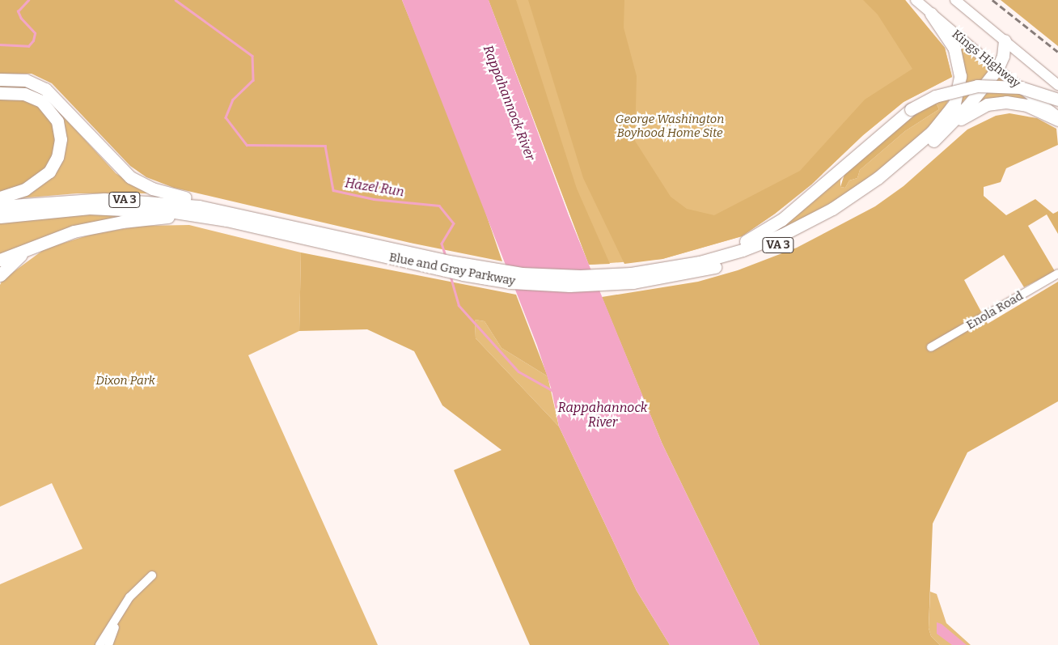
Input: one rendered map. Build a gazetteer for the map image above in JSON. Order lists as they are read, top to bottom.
{
  "streets": {
    "highway": ["VA 3", "Blue and Gray Parkway"],
    "main road": ["Kings Highway"],
    "street": ["Enola Road"]
  },
  "crossings": [
    ["VA 3", "Blue and Gray Parkway"]
  ],
  "water": ["Rappahannock River", "Hazel Run"],
  "parks": ["George Washington Boyhood Home Site", "Dixon Park"]
}
